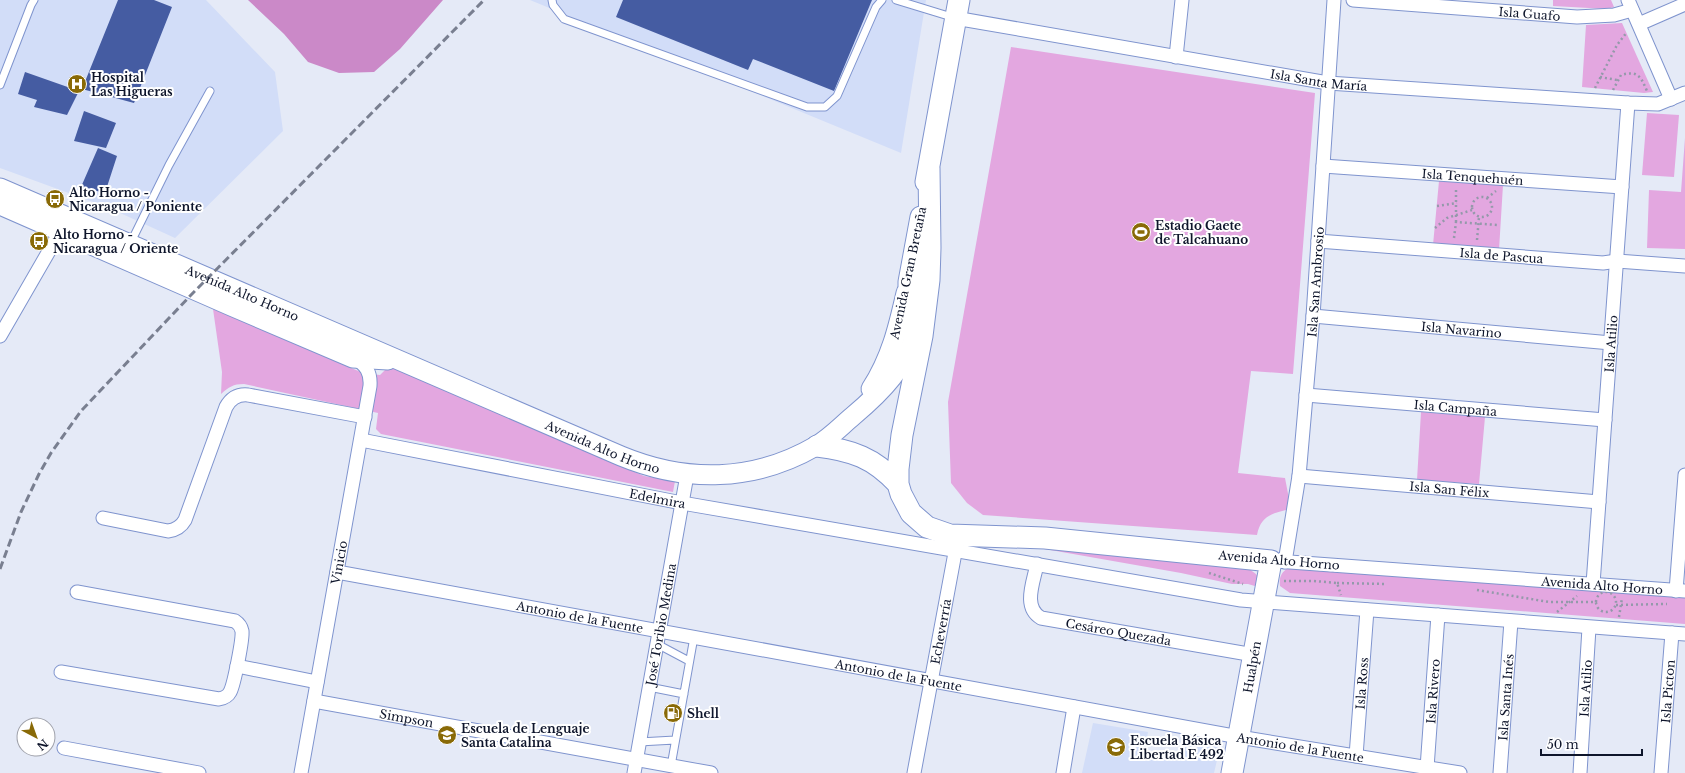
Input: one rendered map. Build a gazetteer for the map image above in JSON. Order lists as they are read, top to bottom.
{
  "streets": {
    "main road": ["Avenida Gran Bretaña", "Avenida Alto Horno", "Hualpén"],
    "street": [
      "Isla Guafo",
      "Isla Santa María",
      "Isla Tenquehuén",
      "Isla de Pascua",
      "Isla San Ambrosio",
      "Isla Navarino",
      "Isla Atilio",
      "Isla Campaña",
      "Isla San Félix",
      "Edelmira",
      "Vinicio",
      "Antonio de la Fuente",
      "José Toribio Medina",
      "Echeverría",
      "Cesáreo Quezada",
      "Isla Ross",
      "Isla Picton",
      "Isla Rivero",
      "Isla Santa Inés",
      "Simpson"
    ]
  },
  "crossings": [
    ["Isla Santa María", "Avenida Gran Bretaña"],
    ["Isla Santa María", "Isla San Ambrosio"],
    ["Isla Santa María", "Isla Atilio"],
    ["Isla Tenquehuén", "Isla San Ambrosio"],
    ["Isla Tenquehuén", "Isla Atilio"],
    ["Isla de Pascua", "Isla San Ambrosio"],
    ["Isla de Pascua", "Isla Atilio"],
    ["Avenida Gran Bretaña", "Avenida Alto Horno"],
    ["Isla San Ambrosio", "Avenida Alto Horno"],
    ["Isla San Ambrosio", "Isla Navarino"],
    ["Isla San Ambrosio", "Isla Campaña"],
    ["Isla San Ambrosio", "Isla San Félix"],
    ["Isla San Ambrosio", "Hualpén"],
    ["Avenida Alto Horno", "Isla Atilio"],
    ["Avenida Alto Horno", "Edelmira"],
    ["Avenida Alto Horno", "Vinicio"],
    ["Avenida Alto Horno", "José Toribio Medina"],
    ["Avenida Alto Horno", "Echeverría"],
    ["Avenida Alto Horno", "Cesáreo Quezada"],
    ["Avenida Alto Horno", "Hualpén"],
    ["Avenida Alto Horno", "Isla Ross"],
    ["Avenida Alto Horno", "Isla Picton"],
    ["Avenida Alto Horno", "Isla Rivero"],
    ["Avenida Alto Horno", "Isla Santa Inés"],
    ["Isla Navarino", "Isla Atilio"],
    ["Isla Atilio", "Isla Campaña"],
    ["Isla Atilio", "Isla San Félix"],
    ["Edelmira", "Vinicio"],
    ["Edelmira", "José Toribio Medina"],
    ["Edelmira", "Echeverría"],
    ["Vinicio", "Antonio de la Fuente"],
    ["Vinicio", "Simpson"],
    ["Antonio de la Fuente", "José Toribio Medina"],
    ["Antonio de la Fuente", "Echeverría"],
    ["Antonio de la Fuente", "Hualpén"],
    ["Antonio de la Fuente", "Isla Ross"],
    ["Antonio de la Fuente", "Isla Rivero"],
    ["José Toribio Medina", "Simpson"],
    ["Cesáreo Quezada", "Hualpén"]
  ],
  "places": {
    "hospital": ["Hospital Las Higueras"],
    "bus stop": ["Alto Horno - Nicaragua / Poniente", "Alto Horno - Nicaragua / Oriente"],
    "sports": ["Estadio Gaete de Talcahuano"],
    "fuel station": ["Shell"],
    "school or university": ["Escuela de Lenguaje Santa Catalina", "Escuela Básica Libertad E 492"]
  },
  "scale_bar": "50 m",
  "north": "bottom right"
}
